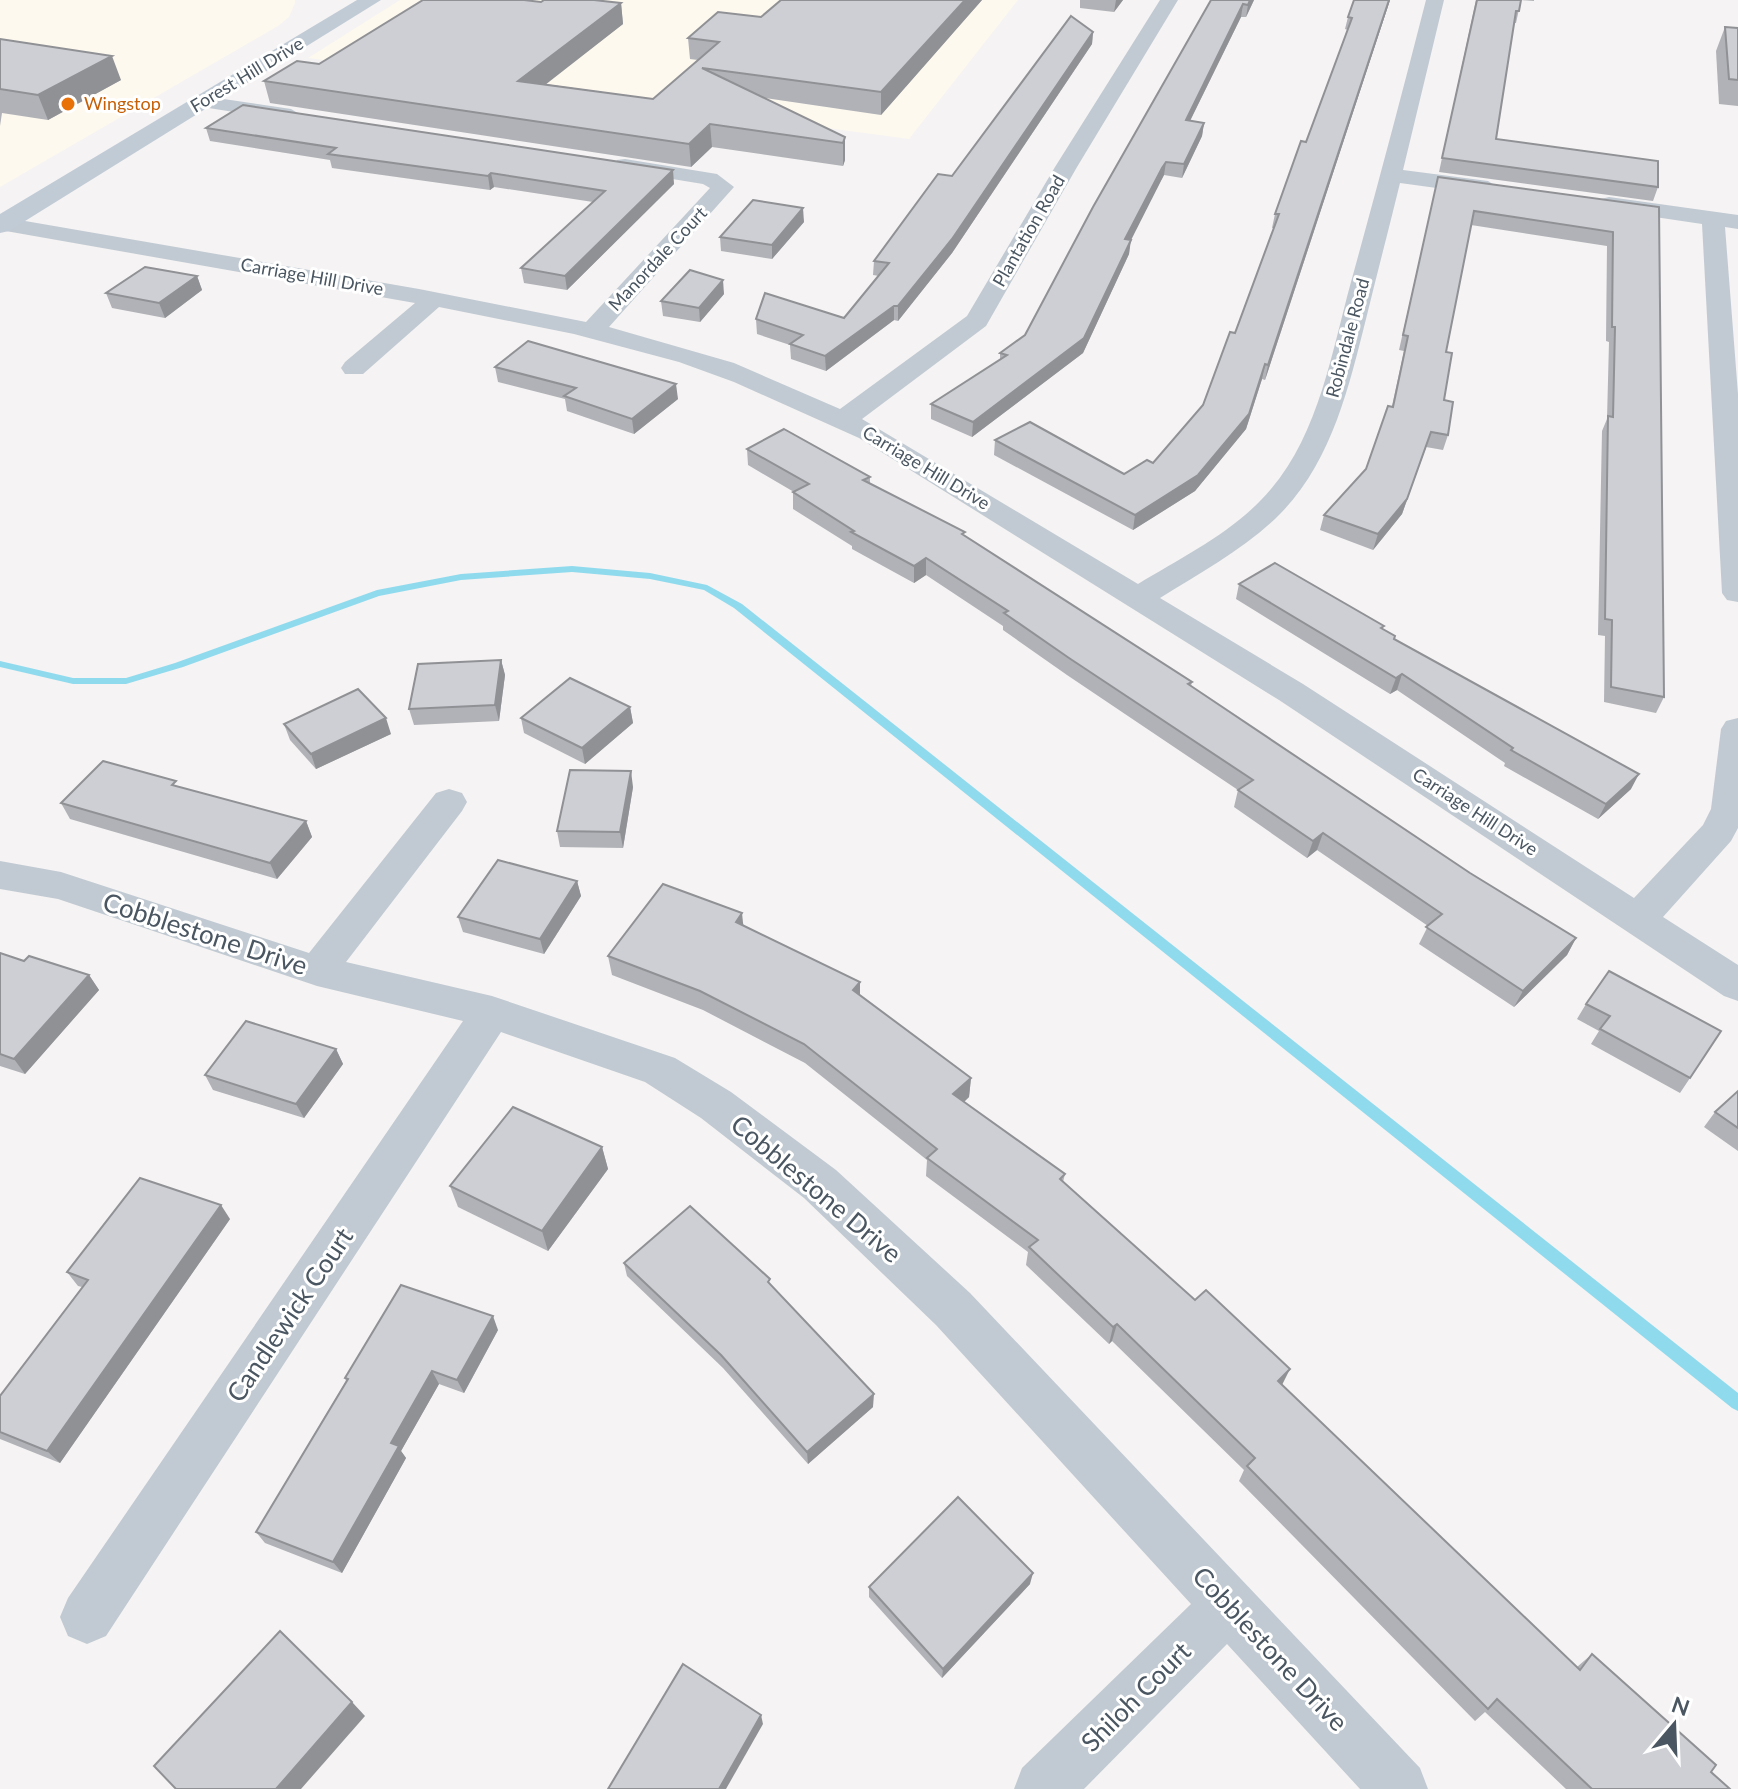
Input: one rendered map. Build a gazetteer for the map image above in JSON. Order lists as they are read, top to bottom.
{
  "streets": {
    "main road": ["Forest Hill Drive"],
    "street": [
      "Plantation Road",
      "Manordale Court",
      "Carriage Hill Drive",
      "Robindale Road",
      "Cobblestone Drive",
      "Candlewick Court",
      "Shiloh Court"
    ]
  },
  "crossings": [
    ["Forest Hill Drive", "Carriage Hill Drive"],
    ["Plantation Road", "Carriage Hill Drive"],
    ["Manordale Court", "Carriage Hill Drive"],
    ["Carriage Hill Drive", "Robindale Road"],
    ["Cobblestone Drive", "Candlewick Court"],
    ["Cobblestone Drive", "Shiloh Court"]
  ],
  "places": ["Wingstop"],
  "north": "top"
}
